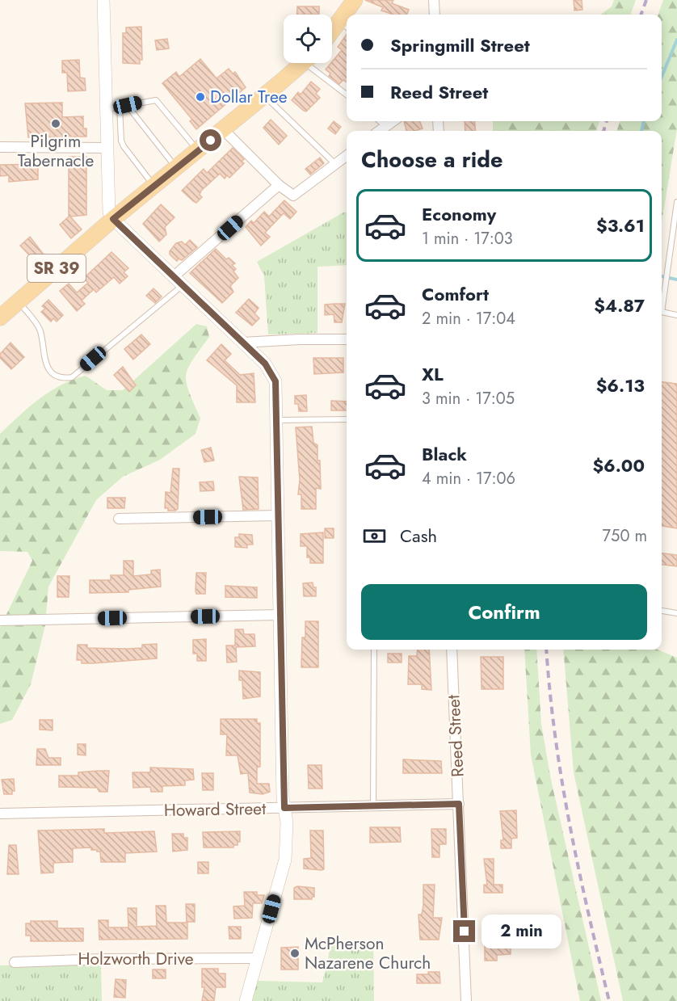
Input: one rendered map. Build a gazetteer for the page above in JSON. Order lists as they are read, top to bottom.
{
  "streets": {
    "main road": ["SR 39"],
    "street": ["Reed Street", "Howard Street", "Holzworth Drive"]
  },
  "crossings": [
    ["Reed Street", "Howard Street"]
  ],
  "places": ["Dollar Tree", "Pilgrim Tabernacle", "McPherson Nazarene Church"],
  "page": {
    "banner": ["Springmill Street", "Reed Street"],
    "heading": "Choose a ride",
    "list": [
      {
        "name": "Economy",
        "note": "1 min · 17:03",
        "value": "$3.61"
      },
      {
        "name": "Comfort",
        "note": "2 min · 17:04",
        "value": "$4.87"
      },
      {
        "name": "XL",
        "note": "3 min · 17:05",
        "value": "$6.13"
      },
      {
        "name": "Black",
        "note": "4 min · 17:06",
        "value": "$6.00"
      }
    ],
    "pay": ["Cash", "750 m"],
    "buttons": "Confirm",
    "bubble": "2 min"
  }
}
